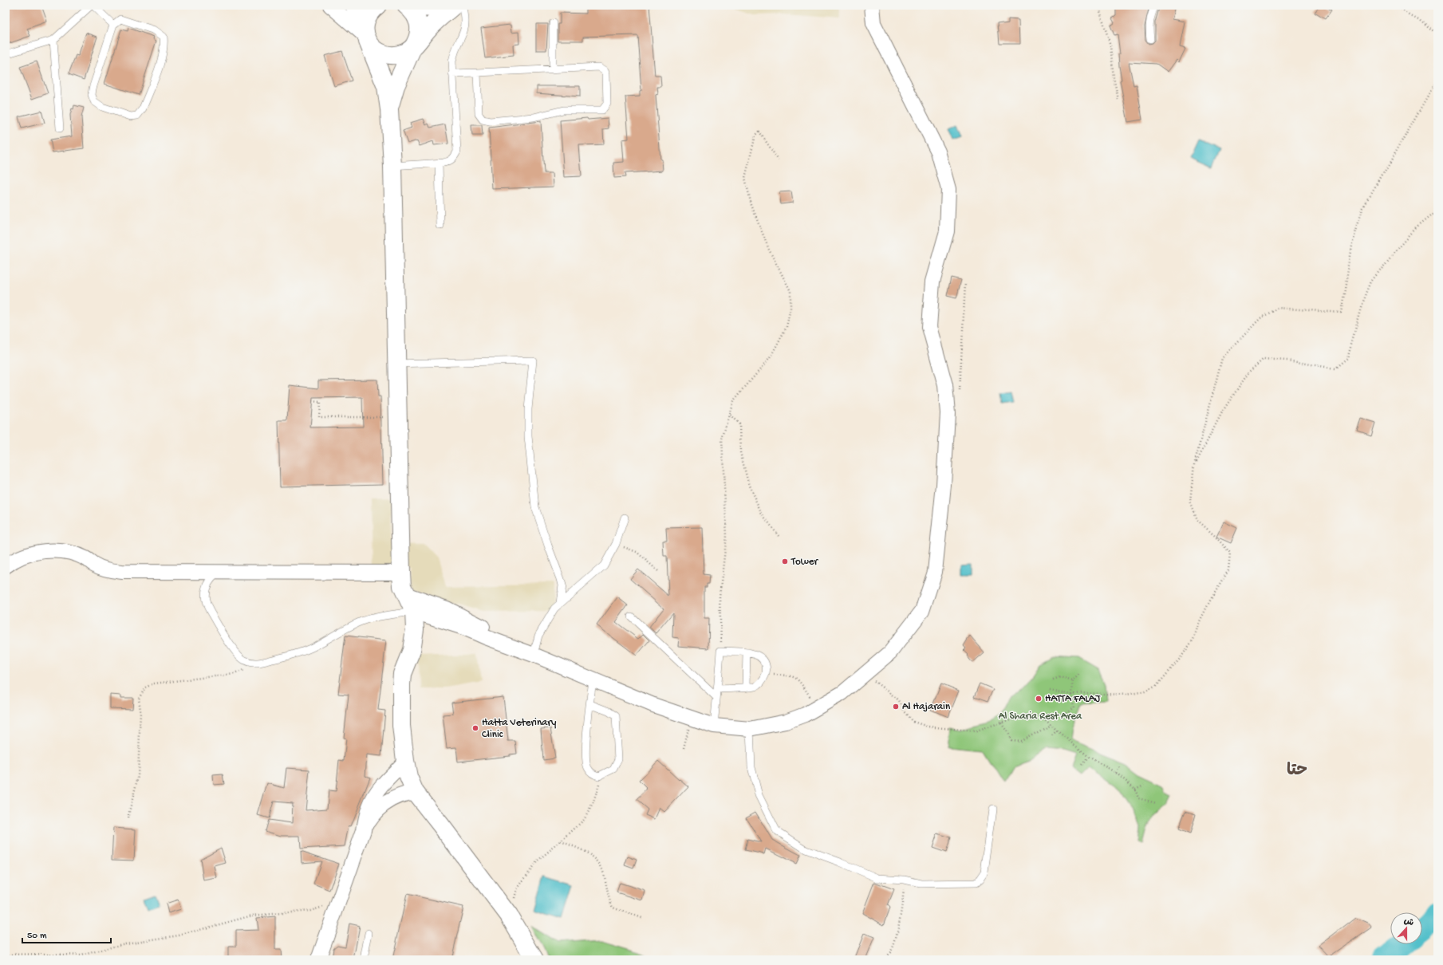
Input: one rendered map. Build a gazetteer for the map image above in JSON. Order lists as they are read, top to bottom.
{
  "districts": ["حتا"],
  "parks": ["Al Sharia Rest Area"],
  "places": [
    "Tower",
    "HATTA FALAJ",
    "Al Hajarain",
    "Hatta Veterinary Clinic"
  ],
  "scale_bar": "50 m",
  "north": "top"
}
